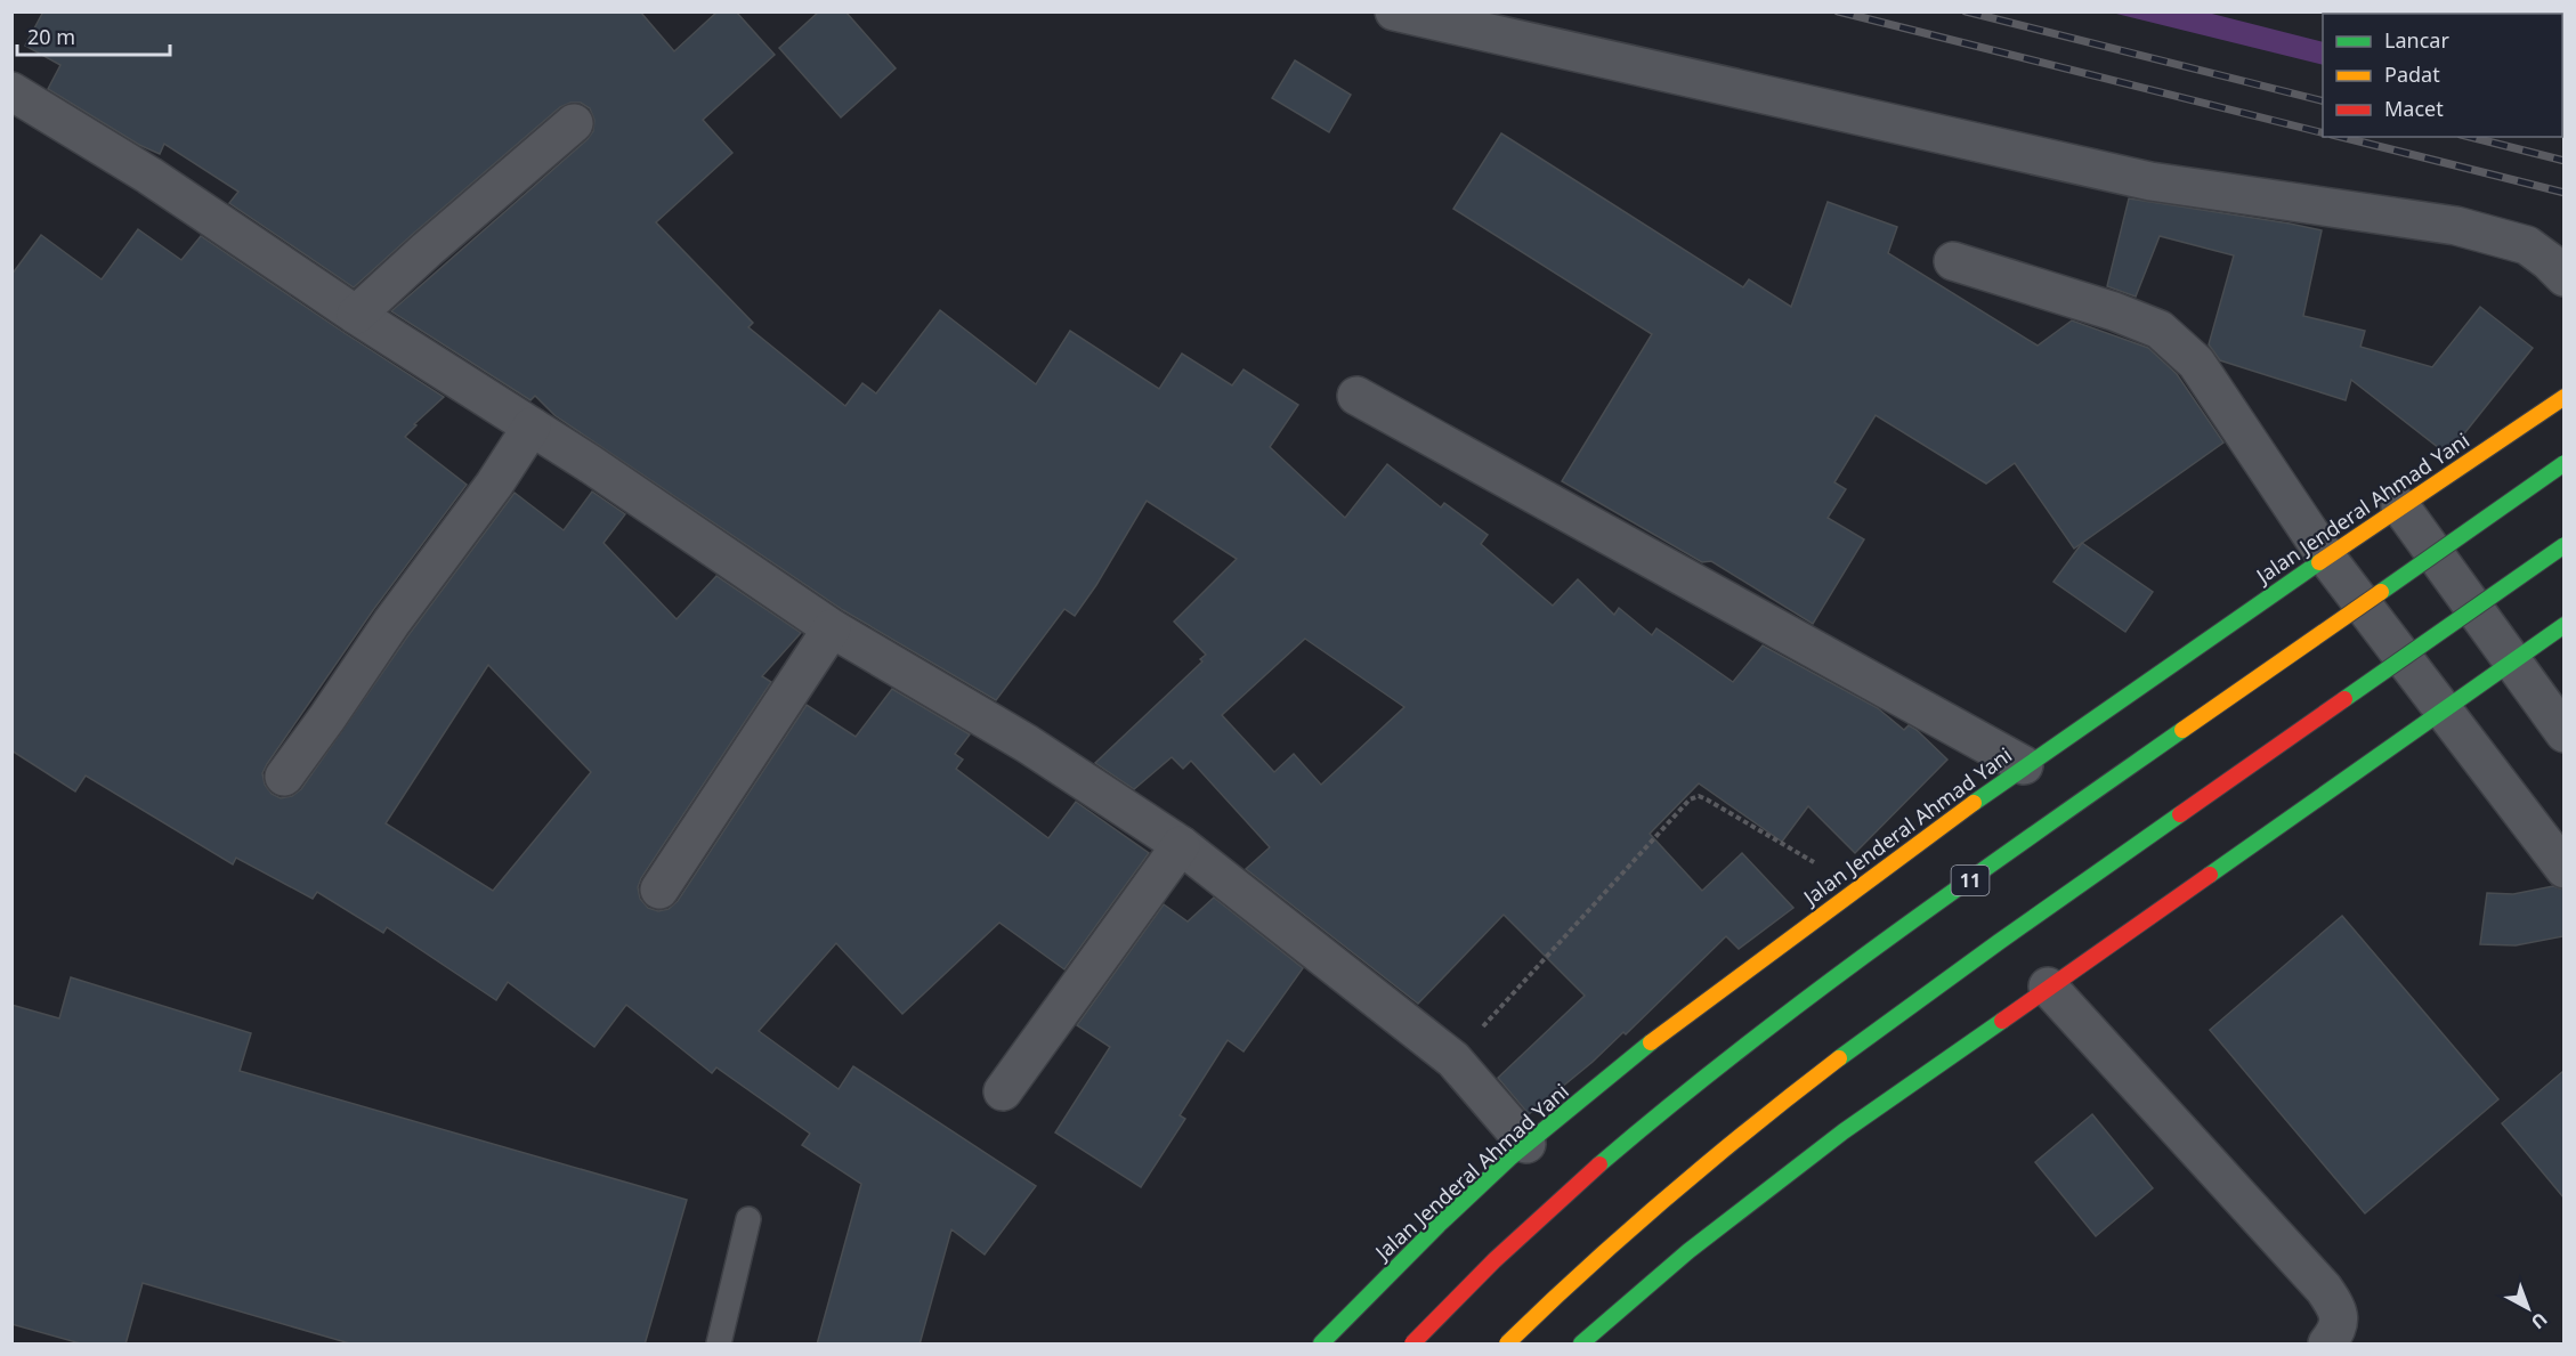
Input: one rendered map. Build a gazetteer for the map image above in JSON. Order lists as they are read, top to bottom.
{
  "streets": {
    "main road": ["Jalan Jenderal Ahmad Yani", "11"]
  },
  "legend": ["Lancar", "Padat", "Macet"],
  "scale_bar": "20 m",
  "north": "bottom right"
}
